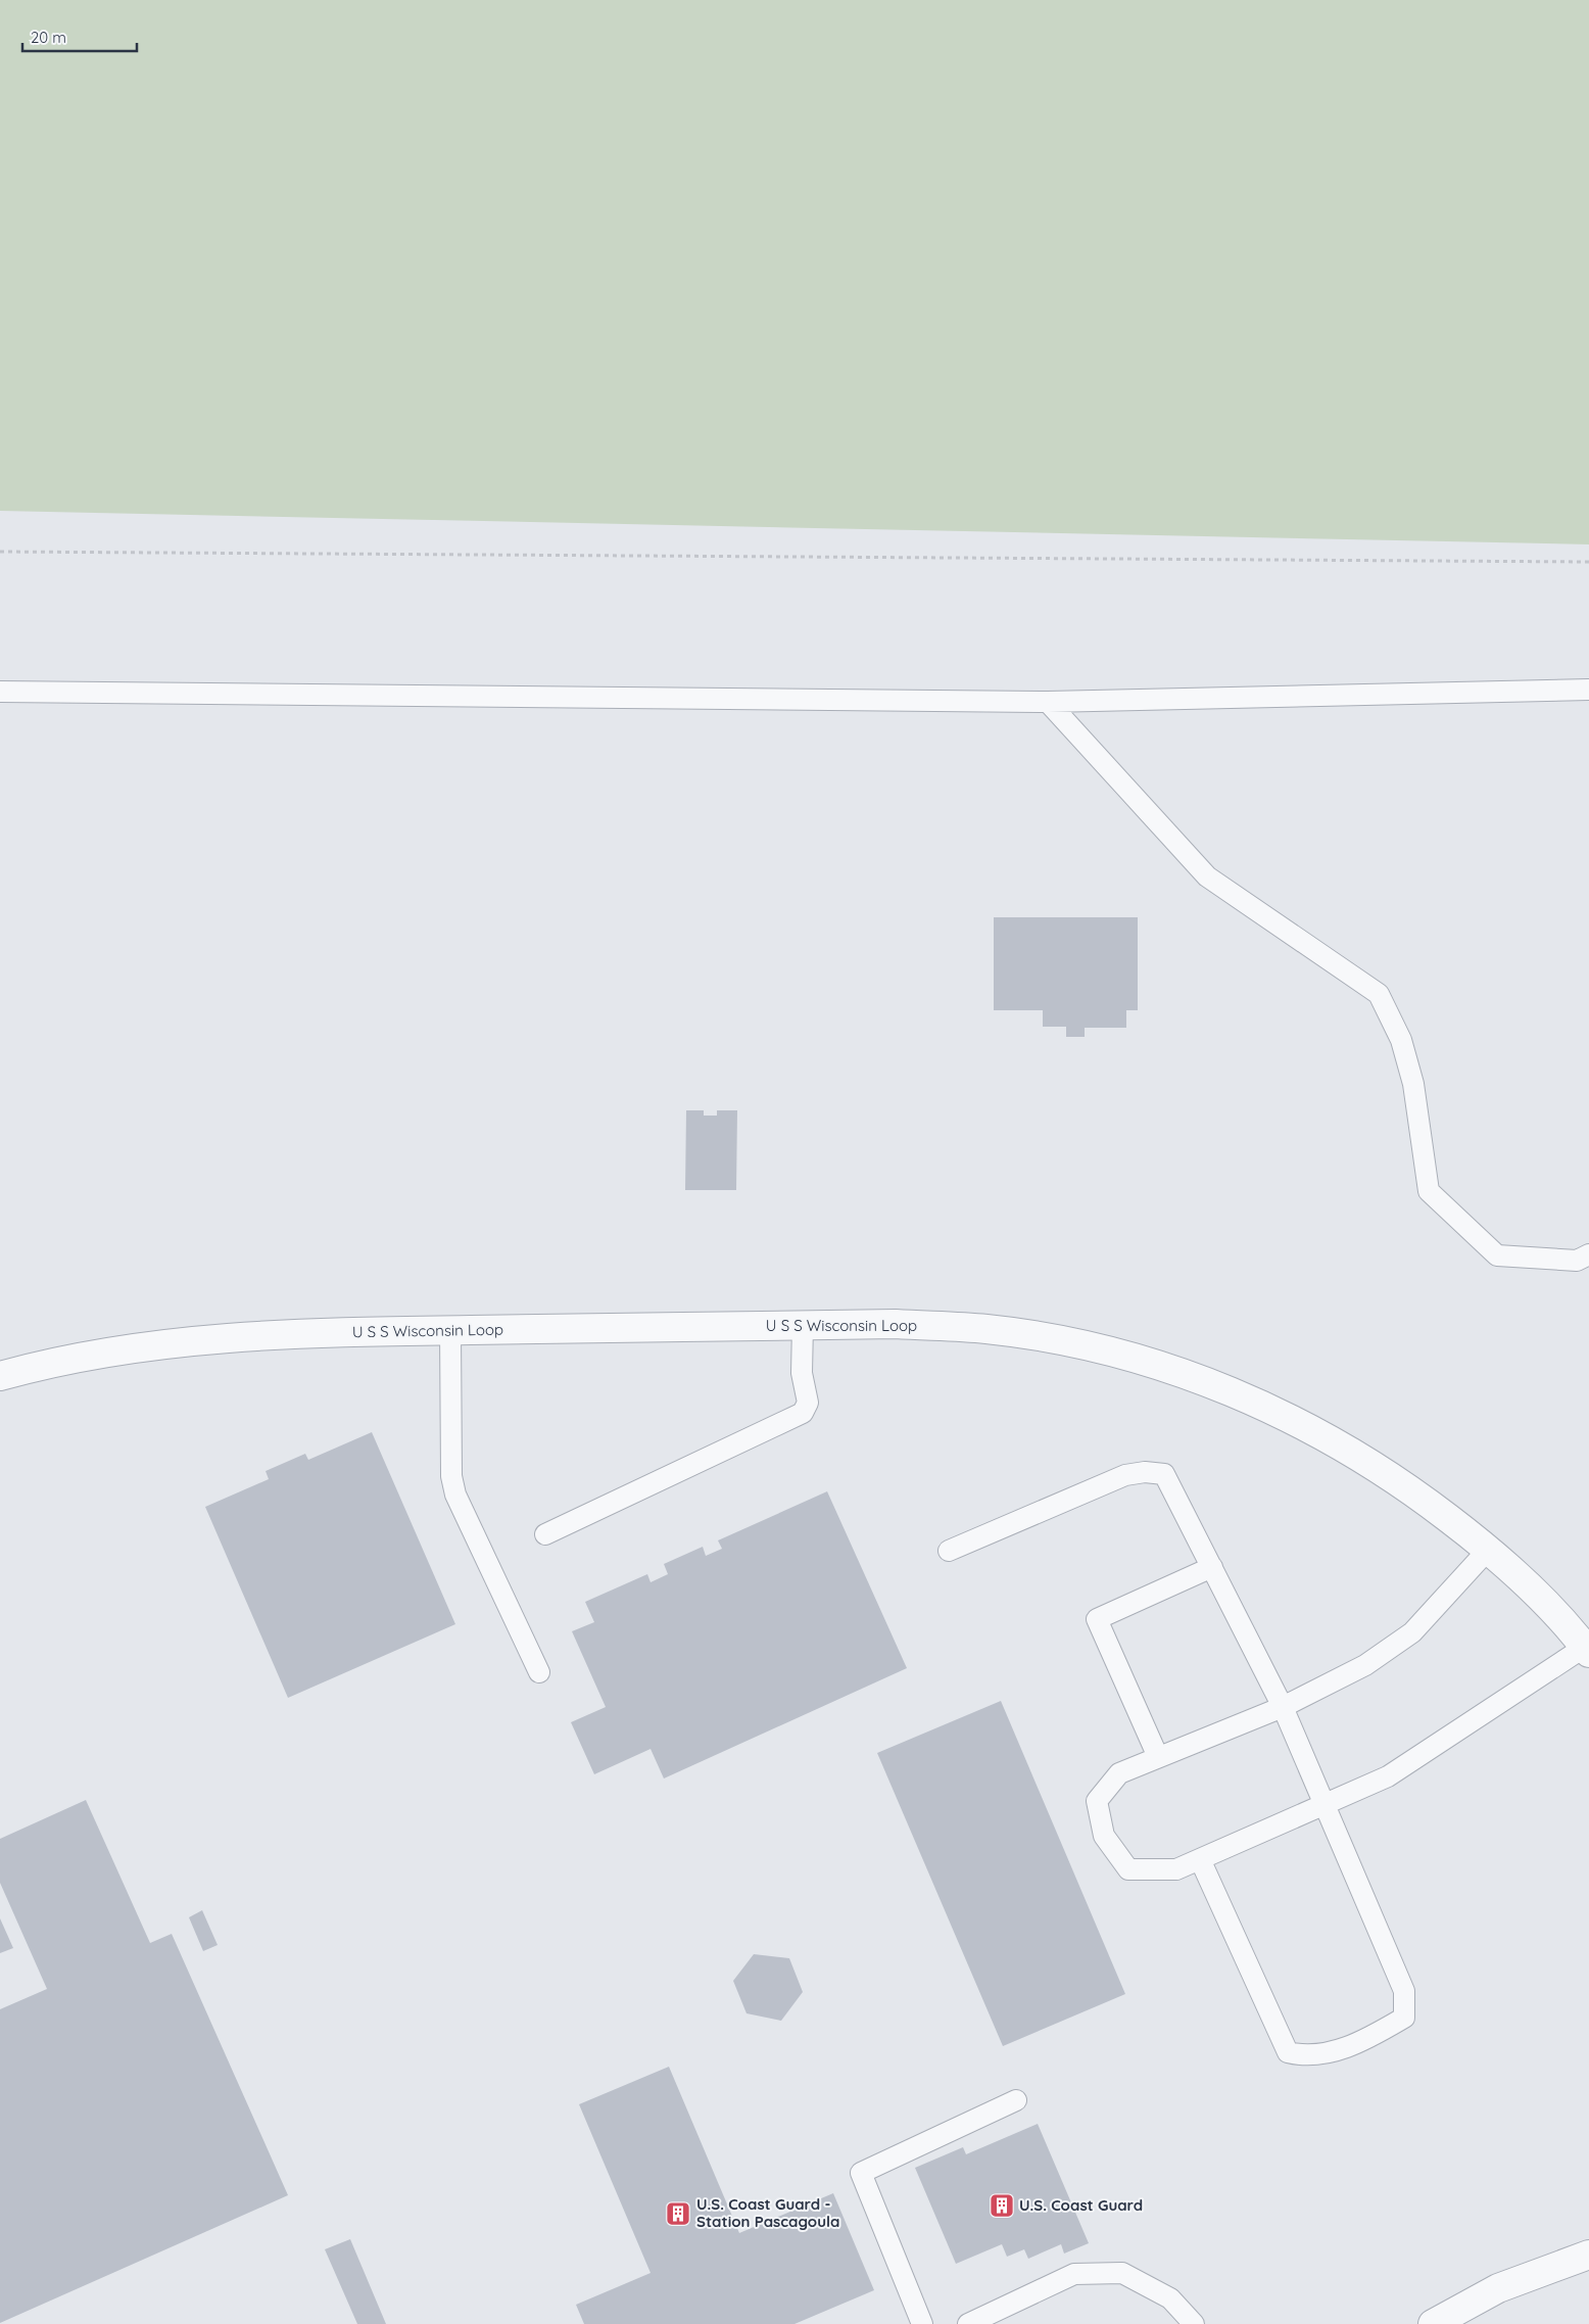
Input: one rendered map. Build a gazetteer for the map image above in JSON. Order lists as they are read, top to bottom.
{
  "streets": {
    "street": ["U S S Wisconsin Loop"]
  },
  "places": {
    "building": ["U.S. Coast Guard", "U.S. Coast Guard - Station Pascagoula"]
  },
  "scale_bar": "20 m"
}
